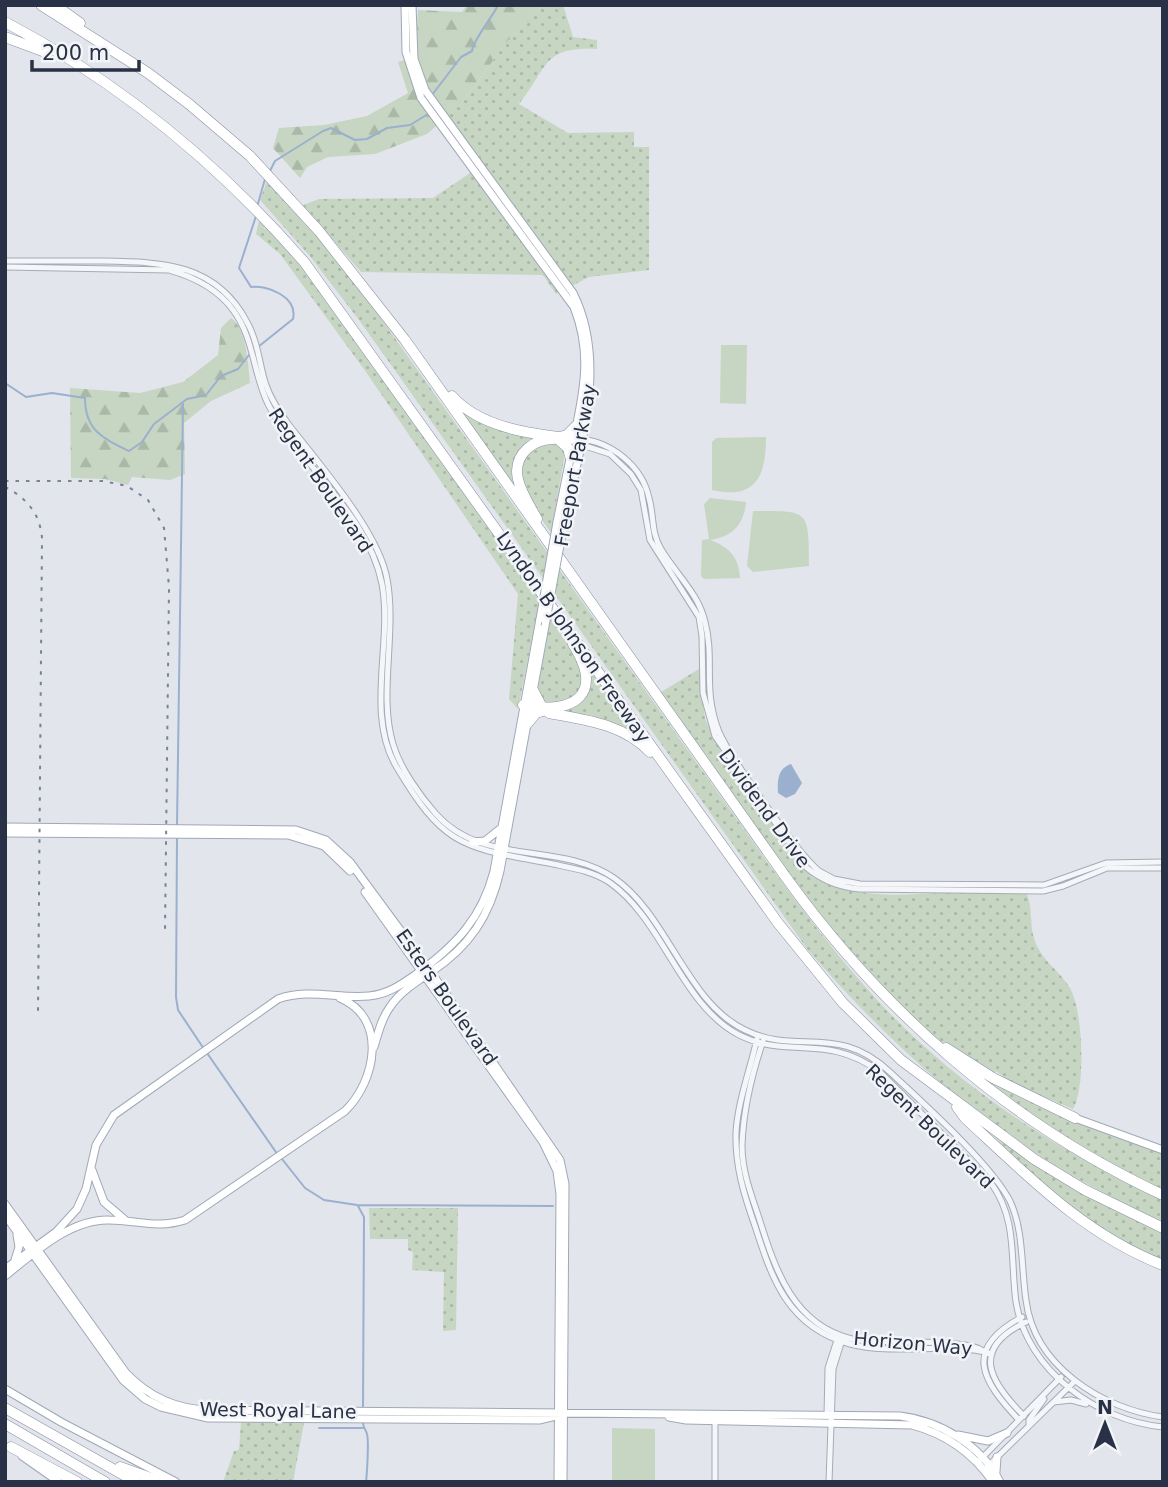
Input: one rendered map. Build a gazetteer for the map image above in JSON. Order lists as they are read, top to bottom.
{
  "streets": {
    "highway": ["Lyndon B Johnson Freeway"],
    "main road": ["Freeport Parkway", "Esters Boulevard", "West Royal Lane"],
    "street": ["Regent Boulevard", "Dividend Drive", "Horizon Way"]
  },
  "crossings": [
    ["Freeport Parkway", "Regent Boulevard"],
    ["Freeport Parkway", "Dividend Drive"],
    ["Freeport Parkway", "Esters Boulevard"],
    ["Regent Boulevard", "Horizon Way"],
    ["Esters Boulevard", "West Royal Lane"]
  ],
  "scale_bar": "200 m",
  "north": "top"
}
